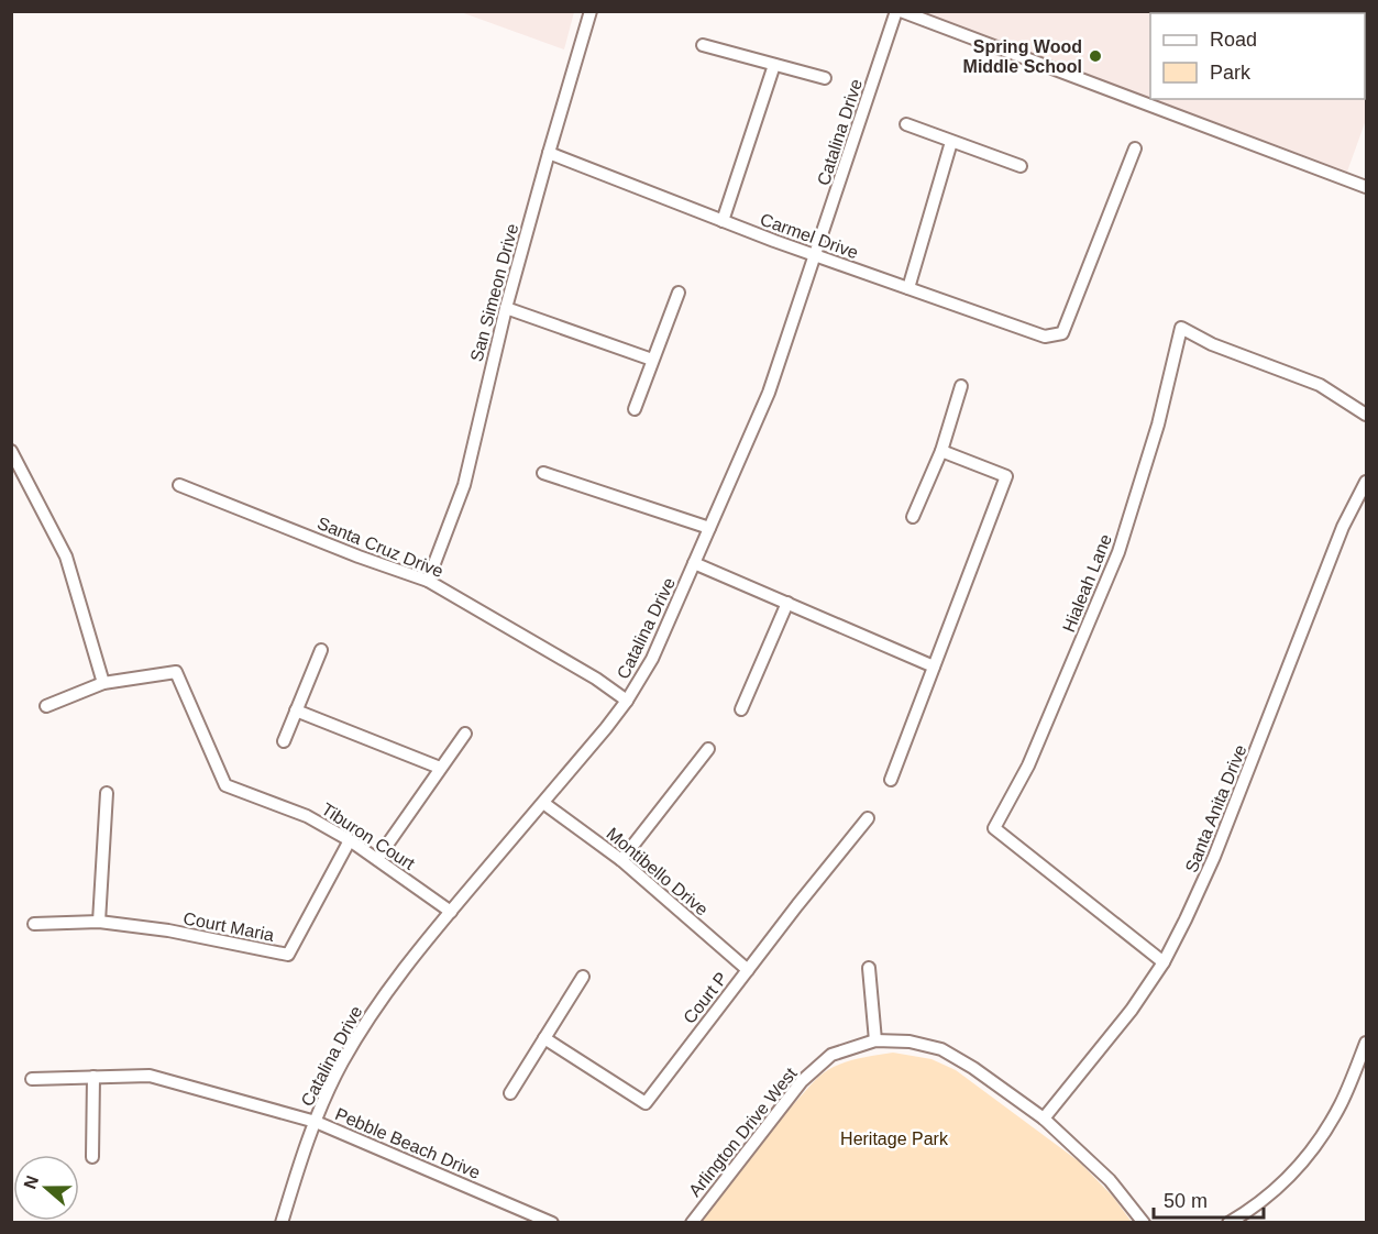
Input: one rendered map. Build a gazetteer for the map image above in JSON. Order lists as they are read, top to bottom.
{
  "streets": {
    "street": [
      "Catalina Drive",
      "Carmel Drive",
      "San Simeon Drive",
      "Santa Cruz Drive",
      "Hialeah Lane",
      "Santa Anita Drive",
      "Tiburon Court",
      "Montibello Drive",
      "Court Maria",
      "Court P",
      "Arlington Drive West",
      "Pebble Beach Drive"
    ]
  },
  "crossings": [
    ["Catalina Drive", "Carmel Drive"],
    ["Catalina Drive", "Santa Cruz Drive"],
    ["Catalina Drive", "Tiburon Court"],
    ["Catalina Drive", "Montibello Drive"],
    ["Catalina Drive", "Pebble Beach Drive"],
    ["Carmel Drive", "San Simeon Drive"],
    ["San Simeon Drive", "Santa Cruz Drive"],
    ["Hialeah Lane", "Santa Anita Drive"],
    ["Santa Anita Drive", "Arlington Drive West"],
    ["Tiburon Court", "Court Maria"],
    ["Montibello Drive", "Court P"]
  ],
  "parks": ["Heritage Park"],
  "places": ["Spring Wood Middle School"],
  "legend": ["Road", "Park"],
  "scale_bar": "50 m",
  "north": "left"
}
